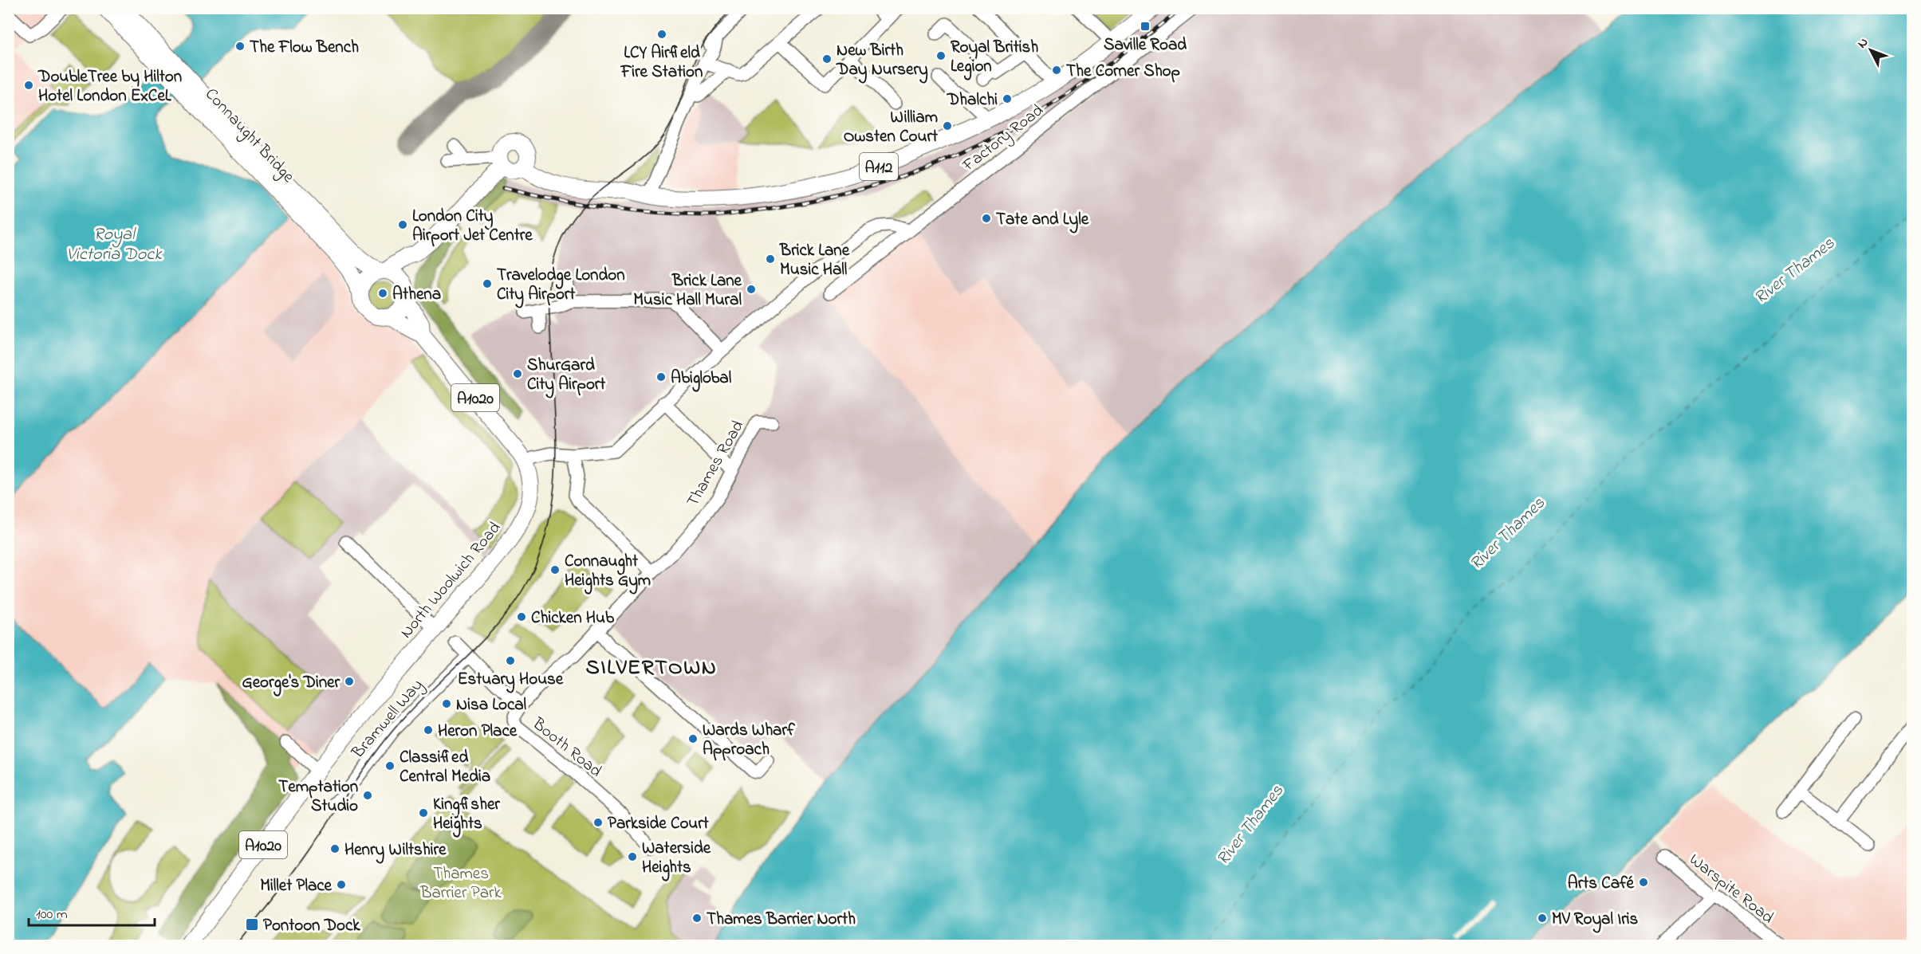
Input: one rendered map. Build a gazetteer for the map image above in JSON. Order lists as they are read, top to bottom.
{
  "streets": {
    "main road": [
      "Connaught Bridge",
      "A112",
      "A1020",
      "North Woolwich Road"
    ],
    "street": [
      "Factory Road",
      "Thames Road",
      "Bramwell Way",
      "Booth Road",
      "Warspite Road"
    ]
  },
  "crossings": [
    ["Connaught Bridge", "A1020"],
    ["A1020", "North Woolwich Road"],
    ["Thames Road", "Booth Road"]
  ],
  "districts": ["SILVERTOWN"],
  "water": ["Royal Victoria Dock", "River Thames"],
  "parks": ["Thames Barrier Park"],
  "places": {
    "transit": ["Saville Road", "Pontoon Dock"],
    "other": [
      "LCY Airfield Fire Station",
      "The Flow Bench",
      "Royal British Legion",
      "New Birth Day Nursery",
      "The Corner Shop",
      "DoubleTree by Hilton Hotel London ExCeL",
      "Dhalchi",
      "William Owsten Court",
      "Tate and Lyle",
      "London City Airport Jet Centre",
      "Brick Lane Music Hall",
      "Travelodge London City Airport",
      "Brick Lane Music Hall Mural",
      "Athena",
      "ShurGard City Airport",
      "Abiglobal",
      "Connaught Heights Gym",
      "Chicken Hub",
      "Estuary House",
      "George's Diner",
      "Nisa Local",
      "Heron Place",
      "Wards Wharf Approach",
      "Classified Central Media",
      "Temptation Studio",
      "Kingfisher Heights",
      "Parkside Court",
      "Henry Wiltshire",
      "Waterside Heights",
      "Arts Café",
      "Millet Place",
      "Thames Barrier North",
      "MV Royal Iris"
    ]
  },
  "scale_bar": "100 m",
  "north": "top left"
}
